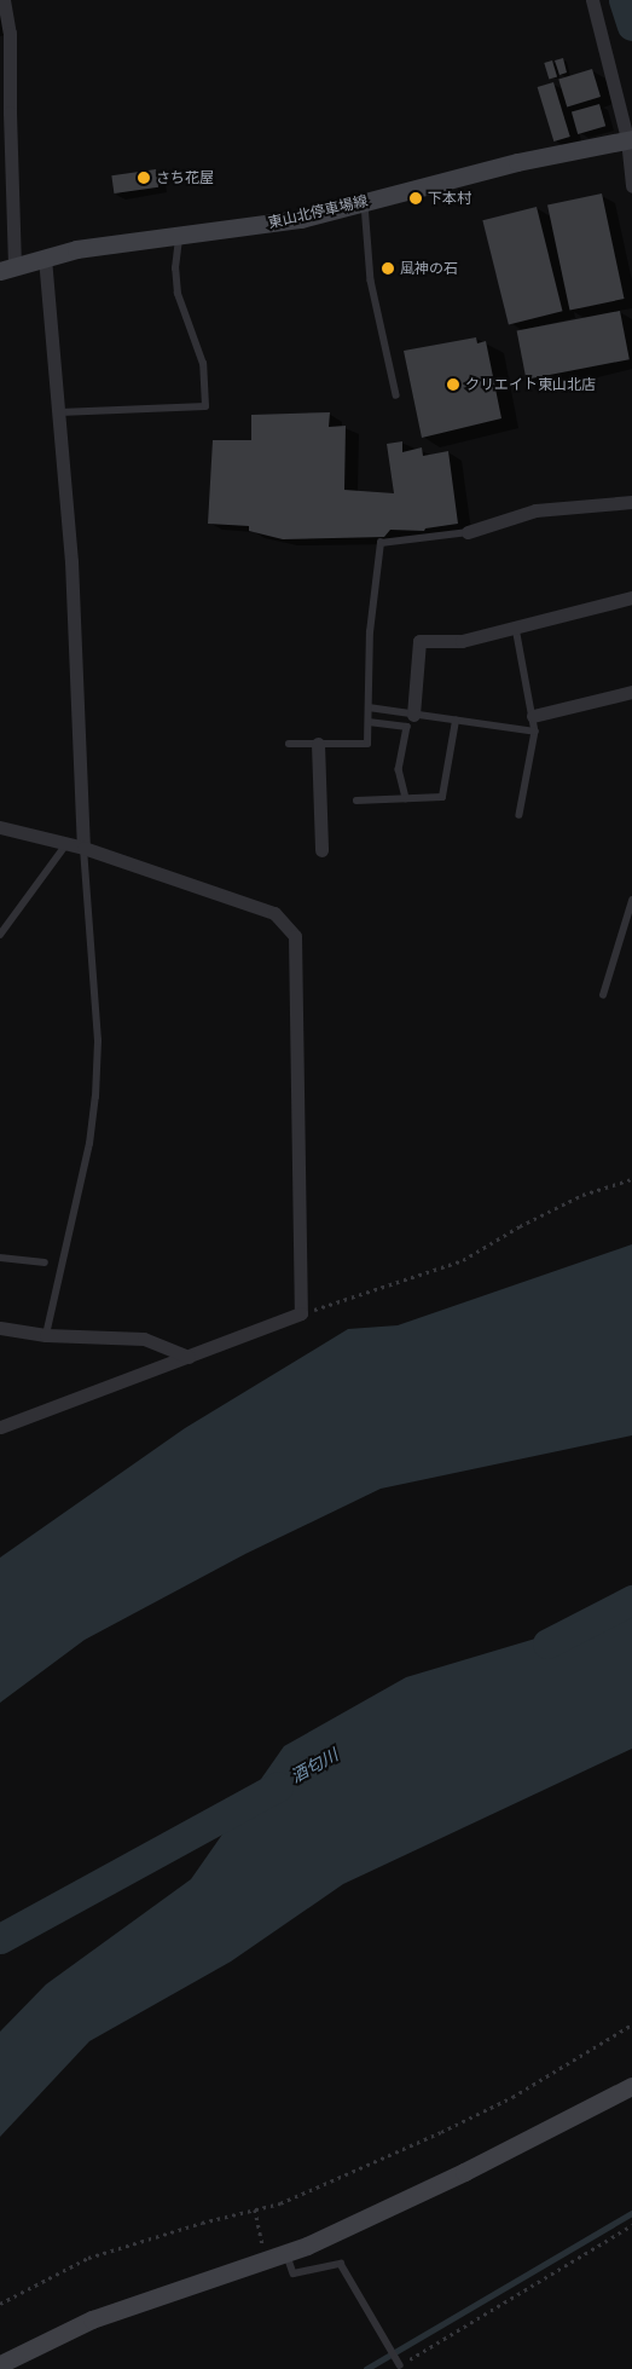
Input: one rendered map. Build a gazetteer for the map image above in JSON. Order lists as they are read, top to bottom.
{
  "streets": {
    "street": ["東山北停車場線"]
  },
  "water": ["酒匂川"],
  "places": [
    "さち花屋",
    "下本村",
    "風神の石",
    "クリエイト東山北店"
  ]
}
